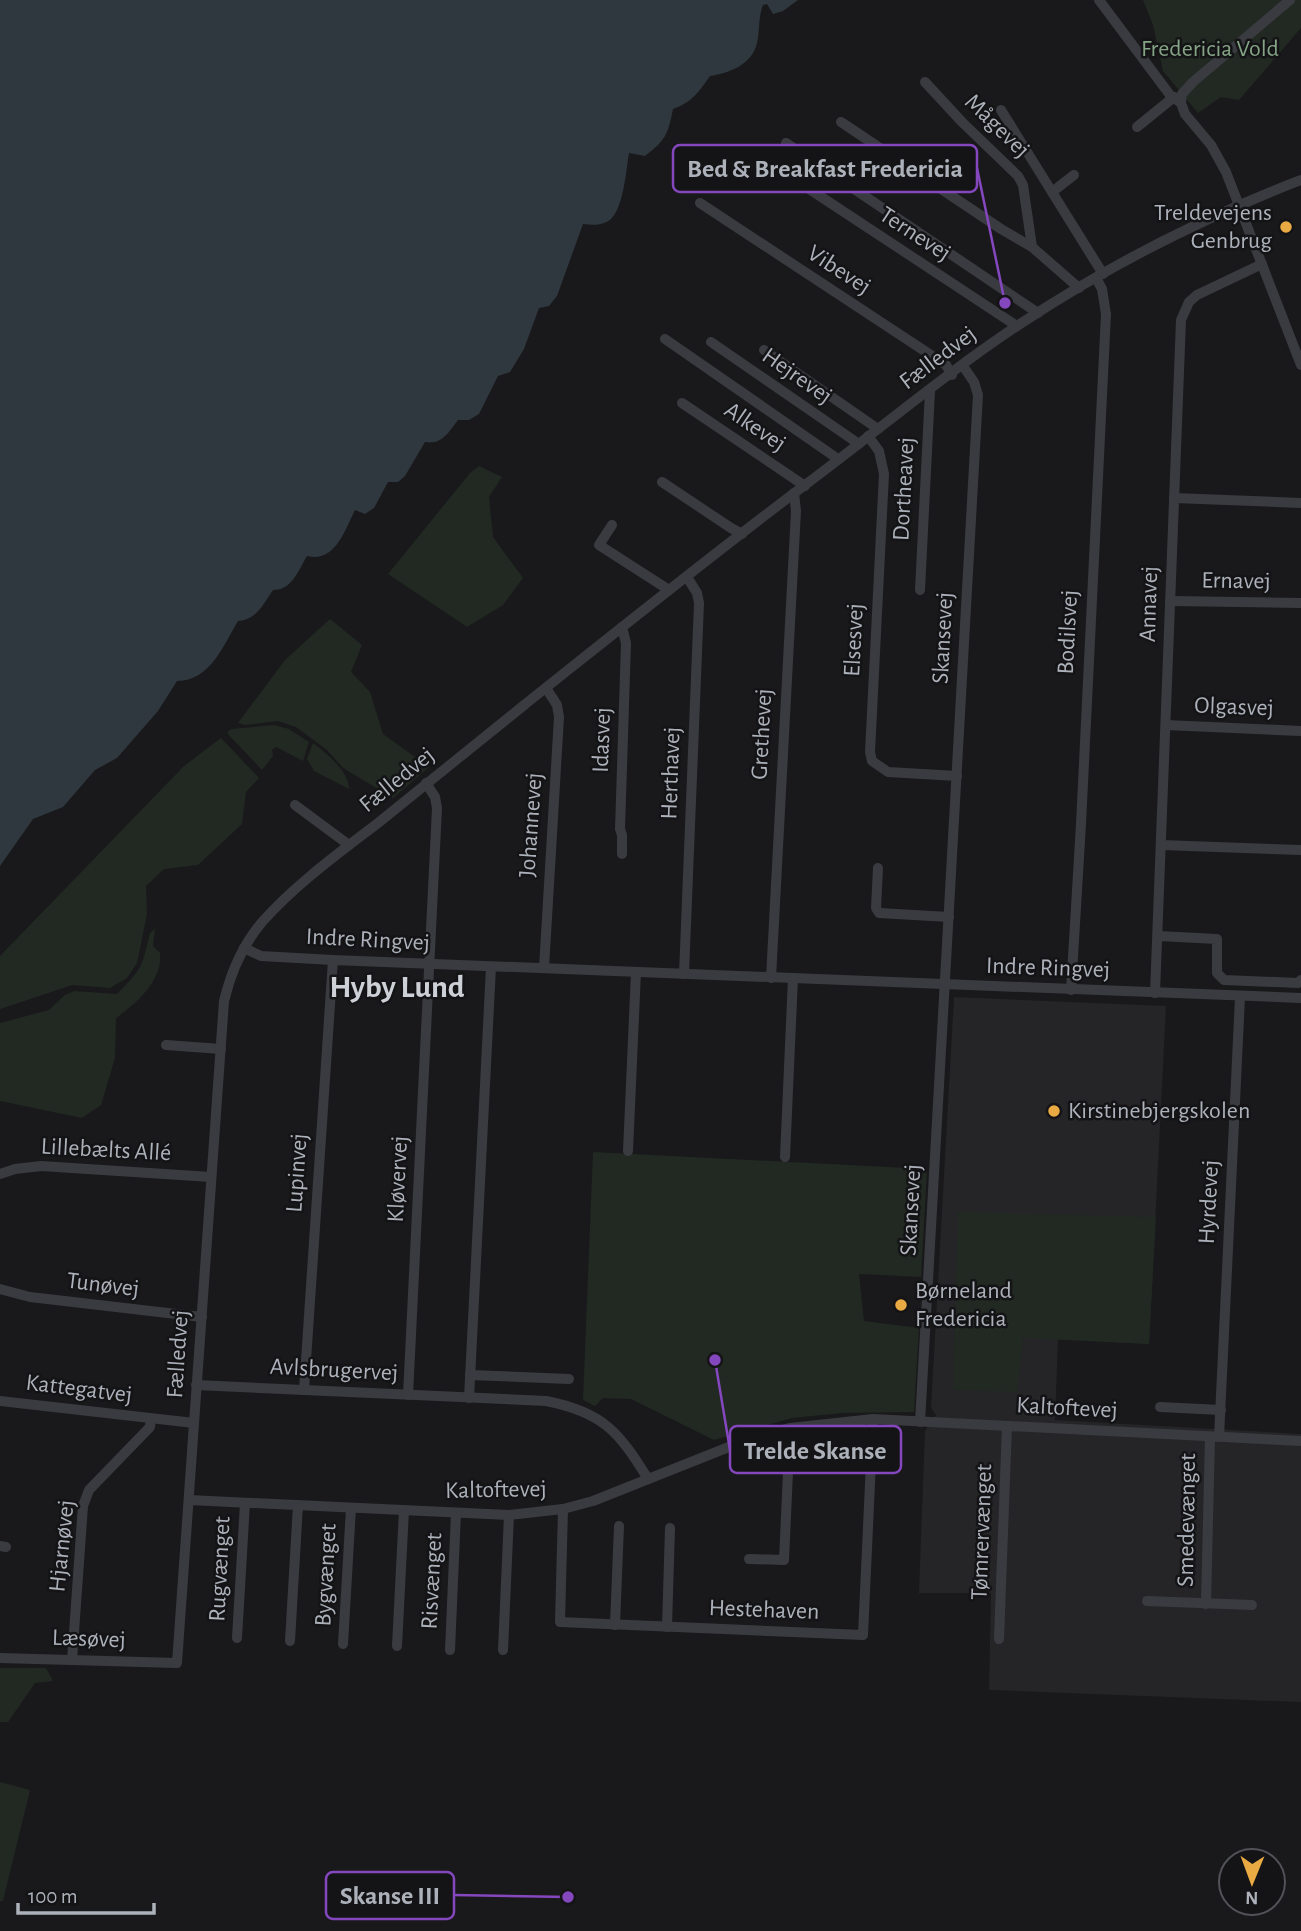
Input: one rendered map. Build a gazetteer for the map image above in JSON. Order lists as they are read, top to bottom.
{
  "streets": {
    "street": [
      "Mågevej",
      "Ternevej",
      "Vibevej",
      "Fælledvej",
      "Hejrevej",
      "Alkevej",
      "Dortheavej",
      "Ernavej",
      "Annavej",
      "Bodilsvej",
      "Skansevej",
      "Elsesvej",
      "Olgasvej",
      "Grethevej",
      "Idasvej",
      "Herthavej",
      "Johannevej",
      "Indre Ringvej",
      "Lillebælts Allé",
      "Lupinvej",
      "Kløvervej",
      "Hyrdevej",
      "Tunøvej",
      "Avlsbrugervej",
      "Kattegatvej",
      "Kaltoftevej",
      "Smedevænget",
      "Tømrervænget",
      "Hjarnøvej",
      "Rugvænget",
      "Bygvænget",
      "Risvænget",
      "Hestehaven",
      "Læsøvej"
    ]
  },
  "crossings": [
    ["Ternevej", "Fælledvej"],
    ["Vibevej", "Fælledvej"],
    ["Fælledvej", "Hejrevej"],
    ["Fælledvej", "Alkevej"],
    ["Fælledvej", "Dortheavej"],
    ["Fælledvej", "Bodilsvej"],
    ["Fælledvej", "Skansevej"],
    ["Fælledvej", "Elsesvej"],
    ["Fælledvej", "Grethevej"],
    ["Fælledvej", "Idasvej"],
    ["Fælledvej", "Herthavej"],
    ["Fælledvej", "Johannevej"],
    ["Fælledvej", "Indre Ringvej"],
    ["Fælledvej", "Lillebælts Allé"],
    ["Fælledvej", "Kløvervej"],
    ["Fælledvej", "Tunøvej"],
    ["Fælledvej", "Avlsbrugervej"],
    ["Fælledvej", "Kattegatvej"],
    ["Fælledvej", "Kaltoftevej"],
    ["Fælledvej", "Læsøvej"],
    ["Ernavej", "Annavej"],
    ["Annavej", "Olgasvej"],
    ["Annavej", "Indre Ringvej"],
    ["Bodilsvej", "Indre Ringvej"],
    ["Skansevej", "Elsesvej"],
    ["Skansevej", "Indre Ringvej"],
    ["Skansevej", "Kaltoftevej"],
    ["Grethevej", "Indre Ringvej"],
    ["Herthavej", "Indre Ringvej"],
    ["Johannevej", "Indre Ringvej"],
    ["Indre Ringvej", "Lupinvej"],
    ["Indre Ringvej", "Kløvervej"],
    ["Indre Ringvej", "Hyrdevej"],
    ["Lupinvej", "Avlsbrugervej"],
    ["Kløvervej", "Avlsbrugervej"],
    ["Hyrdevej", "Kaltoftevej"],
    ["Hyrdevej", "Smedevænget"],
    ["Avlsbrugervej", "Kaltoftevej"],
    ["Kattegatvej", "Hjarnøvej"],
    ["Kaltoftevej", "Smedevænget"],
    ["Kaltoftevej", "Tømrervænget"],
    ["Kaltoftevej", "Rugvænget"],
    ["Kaltoftevej", "Bygvænget"],
    ["Kaltoftevej", "Risvænget"],
    ["Kaltoftevej", "Hestehaven"],
    ["Hjarnøvej", "Læsøvej"]
  ],
  "districts": ["Hyby Lund"],
  "parks": ["Fredericia Vold"],
  "places": [
    "Treldevejens Genbrug",
    "Bed & Breakfast Fredericia",
    "Kirstinebjergskolen",
    "Børneland Fredericia",
    "Trelde Skanse",
    "Skanse III"
  ],
  "scale_bar": "100 m",
  "north": "bottom"
}
